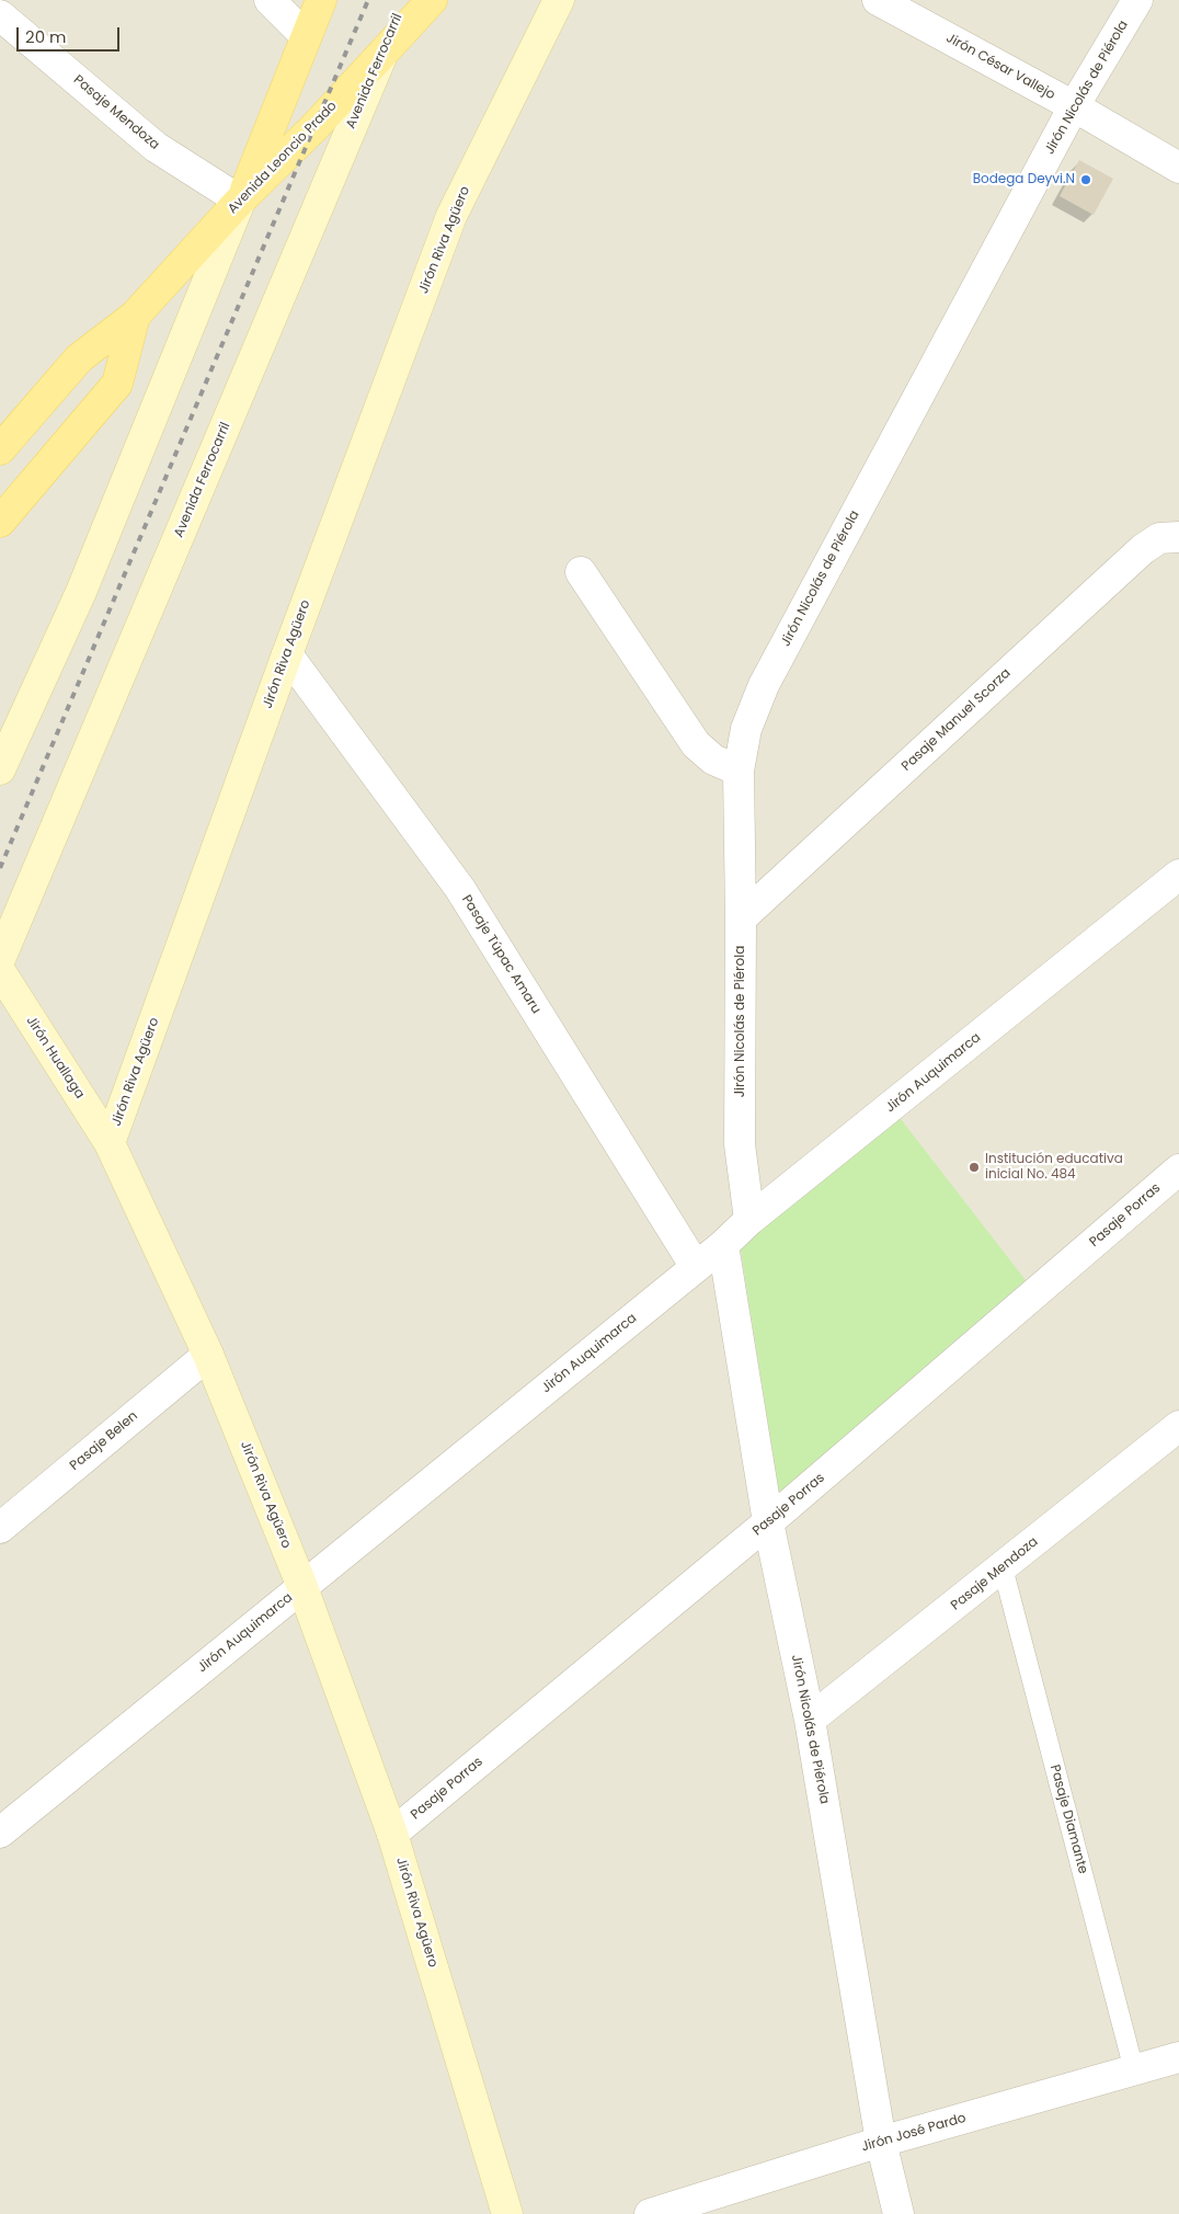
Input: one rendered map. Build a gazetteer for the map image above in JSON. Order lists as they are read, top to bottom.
{
  "streets": {
    "main road": ["Avenida Ferrocarril", "Avenida Leoncio Prado"],
    "street": [
      "Jirón César Vallejo",
      "Jirón Nicolás de Piérola",
      "Pasaje Mendoza",
      "Jirón Riva Agüero",
      "Pasaje Manuel Scorza",
      "Pasaje Túpac Amaru",
      "Jirón Huallaga",
      "Jirón Auquimarca",
      "Pasaje Porras",
      "Pasaje Belen",
      "Jirón José Pardo"
    ],
    "lane": ["Pasaje Diamante"]
  },
  "crossings": [
    ["Jirón César Vallejo", "Jirón Nicolás de Piérola"],
    ["Avenida Ferrocarril", "Avenida Leoncio Prado"],
    ["Jirón Nicolás de Piérola", "Pasaje Mendoza"],
    ["Jirón Nicolás de Piérola", "Pasaje Manuel Scorza"],
    ["Jirón Nicolás de Piérola", "Jirón Auquimarca"],
    ["Jirón Nicolás de Piérola", "Pasaje Porras"],
    ["Jirón Nicolás de Piérola", "Jirón José Pardo"],
    ["Pasaje Mendoza", "Avenida Leoncio Prado"],
    ["Pasaje Mendoza", "Pasaje Diamante"],
    ["Jirón Riva Agüero", "Pasaje Túpac Amaru"],
    ["Jirón Riva Agüero", "Jirón Huallaga"],
    ["Jirón Riva Agüero", "Jirón Auquimarca"],
    ["Jirón Riva Agüero", "Pasaje Porras"],
    ["Jirón Riva Agüero", "Pasaje Belen"],
    ["Pasaje Túpac Amaru", "Jirón Auquimarca"],
    ["Pasaje Diamante", "Jirón José Pardo"]
  ],
  "places": ["Bodega Deyvi.N", "Institución educativa inicial No. 484"],
  "scale_bar": "20 m"
}
